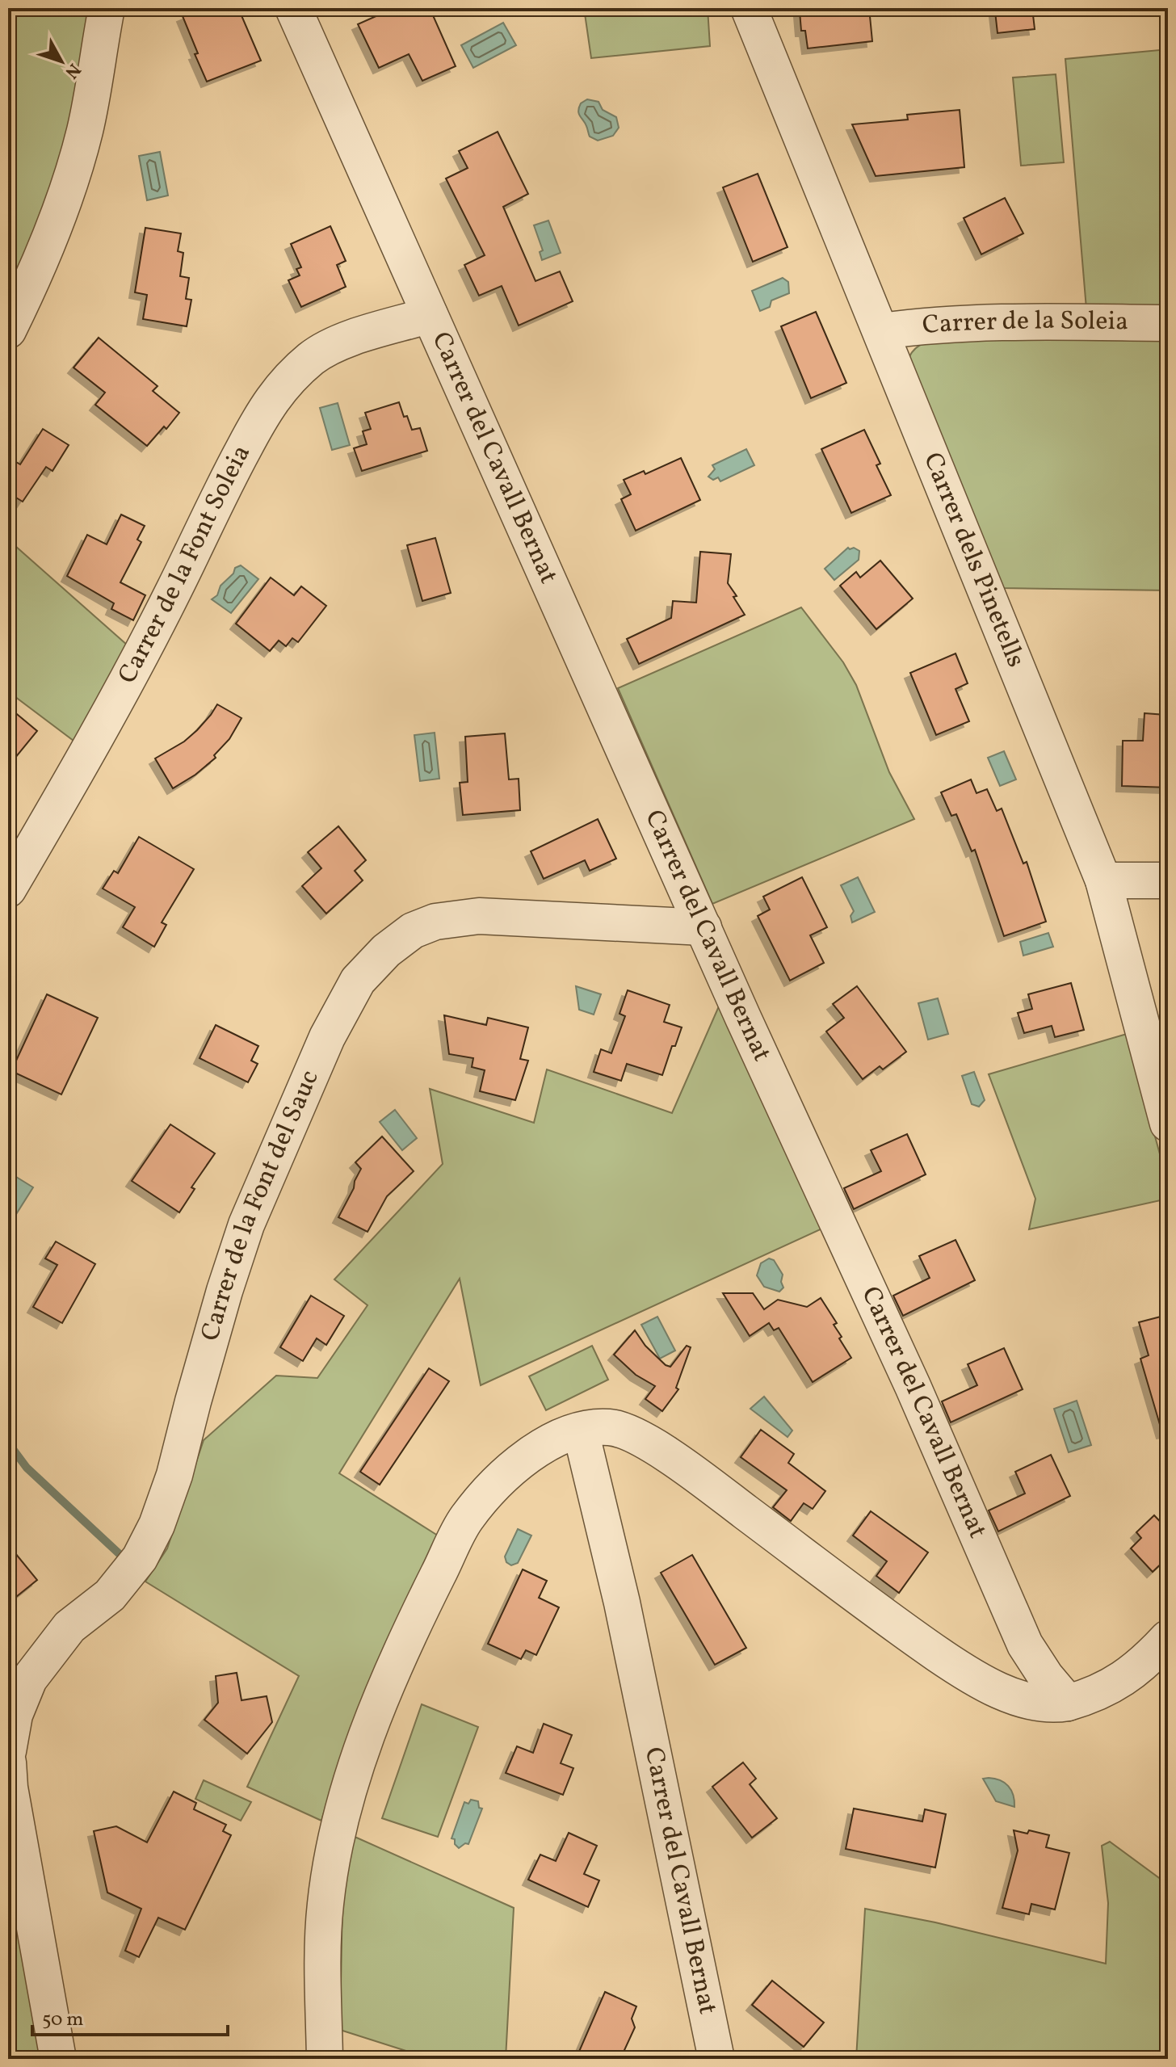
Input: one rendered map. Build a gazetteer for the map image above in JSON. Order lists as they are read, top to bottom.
{
  "streets": {
    "street": [
      "Carrer de la Soleia",
      "Carrer del Cavall Bernat",
      "Carrer dels Pinetells",
      "Carrer de la Font Soleia",
      "Carrer de la Font del Sauc"
    ]
  },
  "crossings": [
    ["Carrer de la Soleia", "Carrer dels Pinetells"],
    ["Carrer del Cavall Bernat", "Carrer de la Font Soleia"],
    ["Carrer del Cavall Bernat", "Carrer de la Font del Sauc"]
  ],
  "scale_bar": "50 m",
  "north": "bottom right"
}
